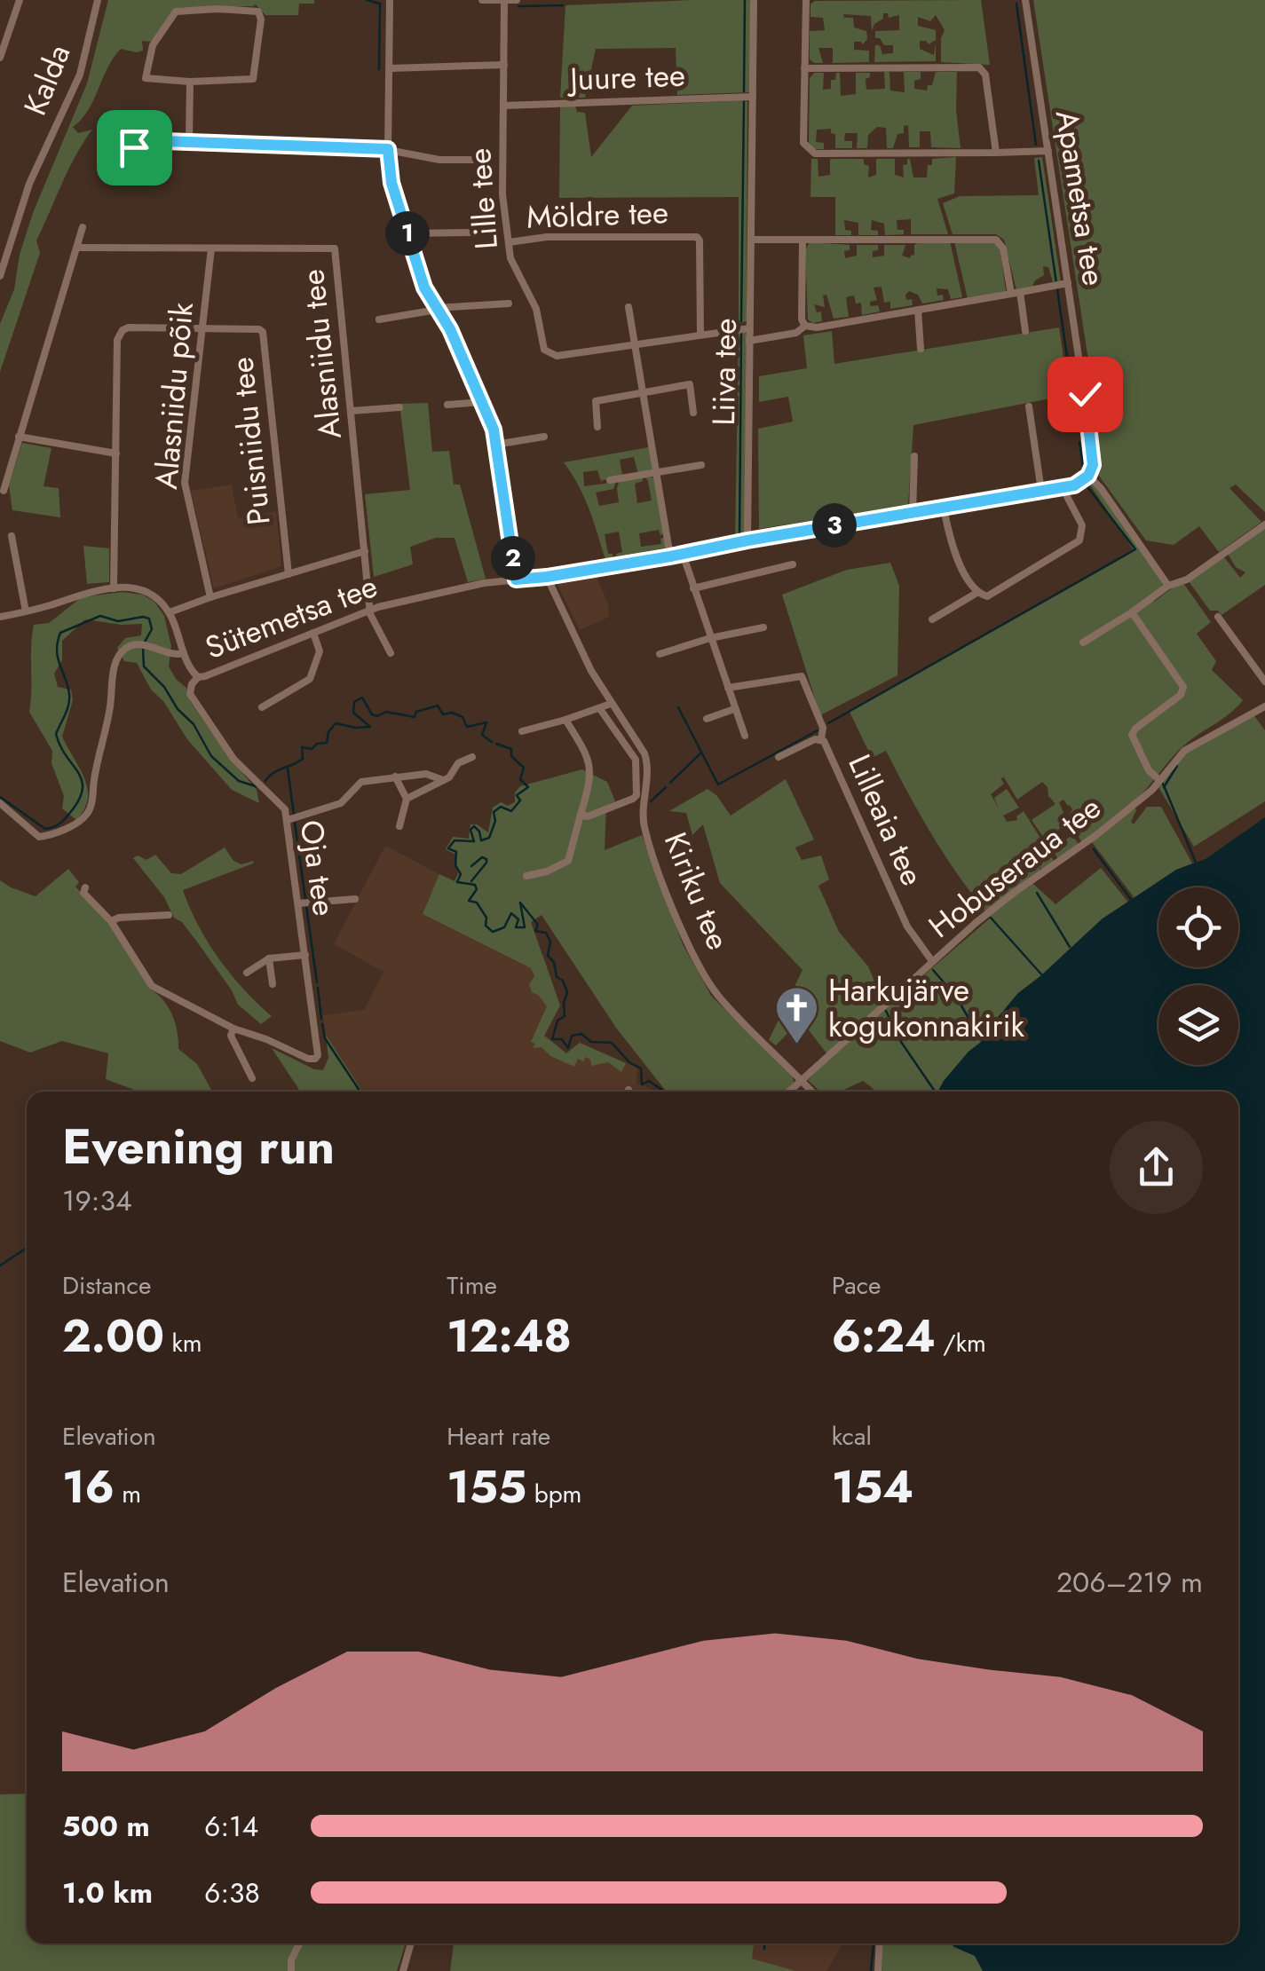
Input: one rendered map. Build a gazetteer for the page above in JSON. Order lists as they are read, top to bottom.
{
  "streets": {
    "street": [
      "Juure tee",
      "Kalda",
      "Apametsa tee",
      "Lille tee",
      "Möldre tee",
      "Alasniidu tee",
      "Liiva tee",
      "Alasniidu põik",
      "Puisniidu tee",
      "Sütemetsa tee",
      "Lilleaia tee",
      "Hobuseraua tee",
      "Oja tee",
      "Kiriku tee"
    ]
  },
  "crossings": [
    ["Juure tee", "Lille tee"],
    ["Juure tee", "Liiva tee"],
    ["Lille tee", "Möldre tee"],
    ["Lille tee", "Liiva tee"],
    ["Alasniidu tee", "Alasniidu põik"],
    ["Alasniidu tee", "Sütemetsa tee"],
    ["Alasniidu põik", "Puisniidu tee"],
    ["Puisniidu tee", "Sütemetsa tee"],
    ["Sütemetsa tee", "Oja tee"],
    ["Sütemetsa tee", "Kiriku tee"],
    ["Lilleaia tee", "Hobuseraua tee"],
    ["Hobuseraua tee", "Kiriku tee"]
  ],
  "places": {
    "church": ["Harkujärve kogukonnakirik"]
  },
  "page": {
    "pins": ["1", "3", "2"],
    "heading": ["Evening run", "19:34"],
    "stats": [
      ["Distance", "2.00 km"],
      ["Time", "12:48"],
      ["Pace", "6:24 /km"],
      ["Elevation", "16 m"],
      ["Heart rate", "155 bpm"],
      ["kcal", "154"]
    ],
    "chart": ["Elevation", "206–219 m"],
    "list": [
      {
        "name": "500 m",
        "note": "6:14"
      },
      {
        "name": "1.0 km",
        "note": "6:38"
      }
    ]
  }
}
